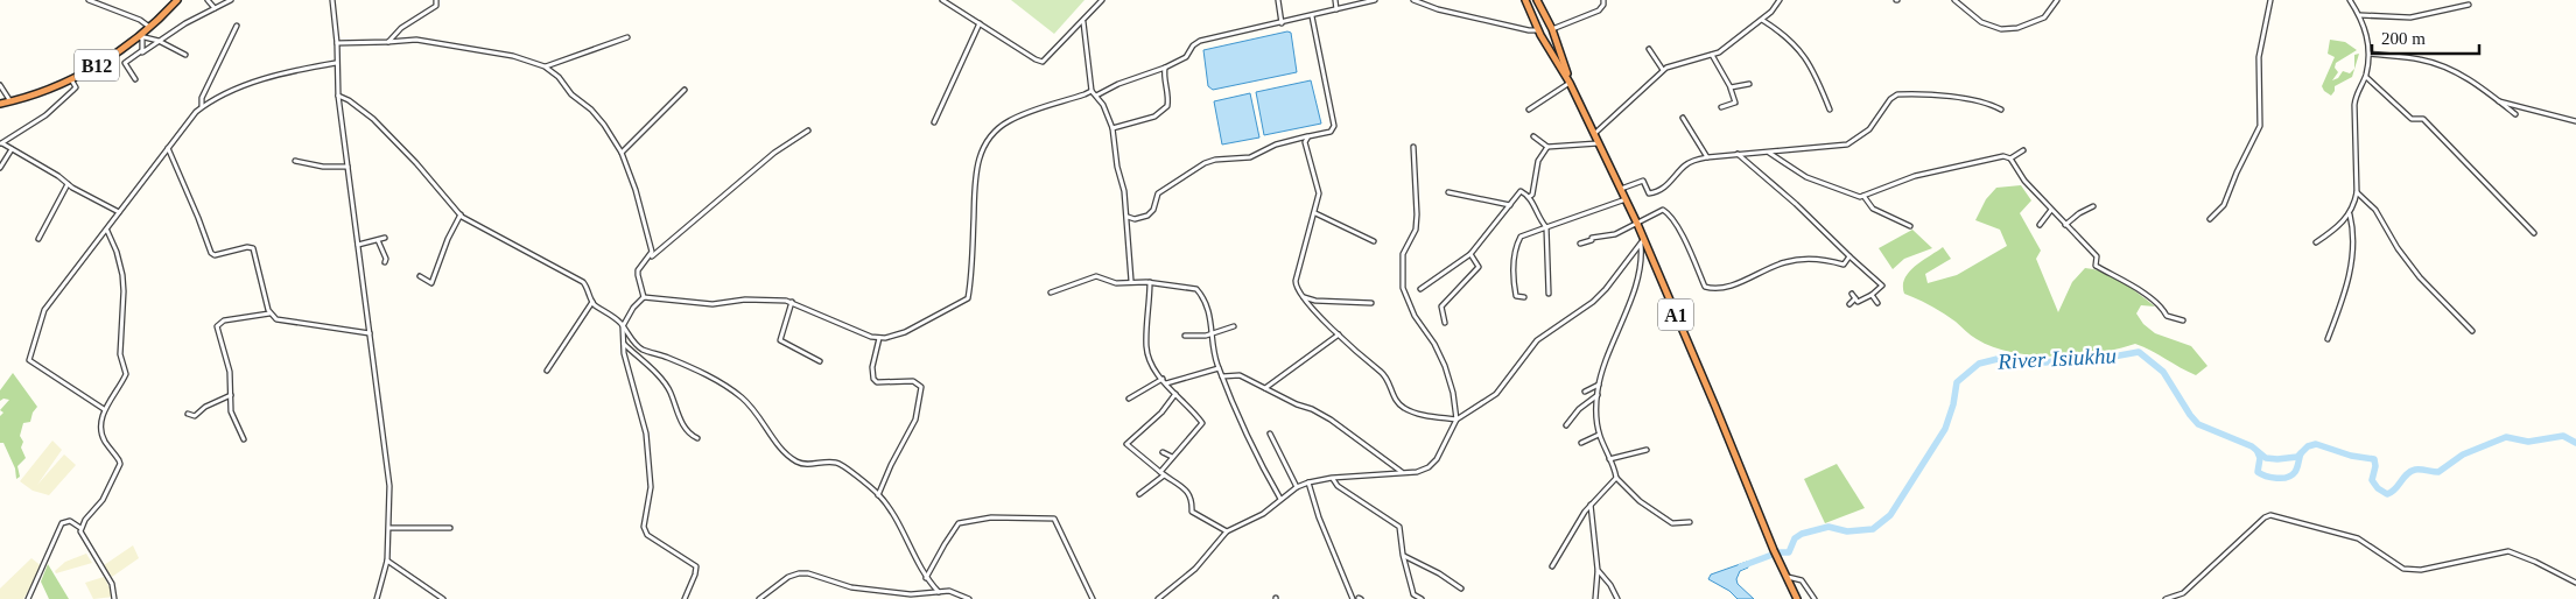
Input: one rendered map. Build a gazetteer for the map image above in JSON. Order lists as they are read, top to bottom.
{
  "streets": {
    "highway": ["B12", "A1"]
  },
  "water": ["River Isiukhu"],
  "scale_bar": "200 m"
}
